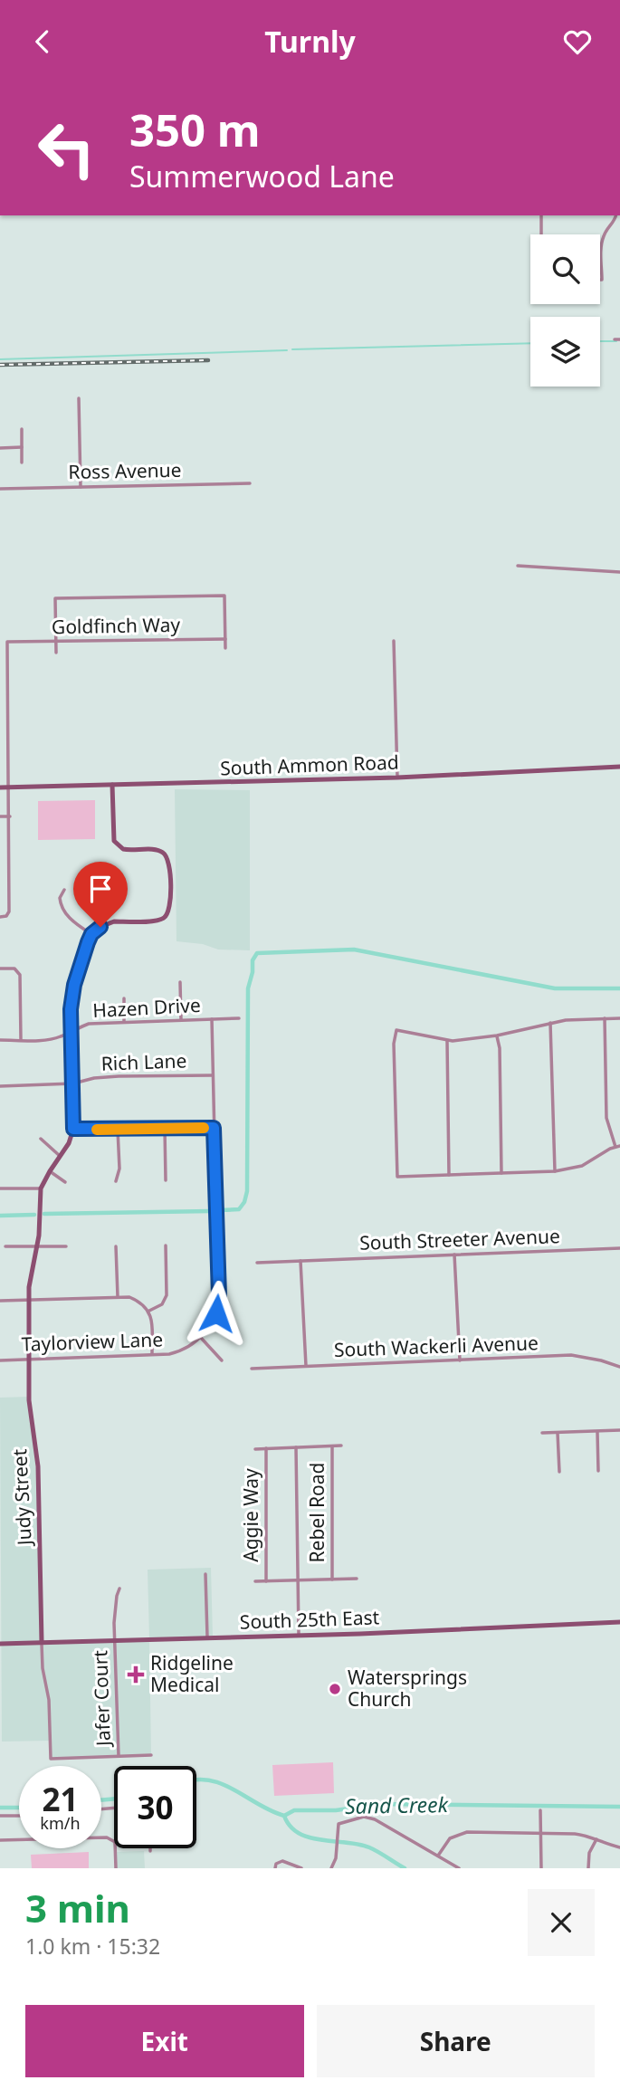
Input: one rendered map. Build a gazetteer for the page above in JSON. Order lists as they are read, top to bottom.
{
  "streets": {
    "street": [
      "Ross Avenue",
      "Goldfinch Way",
      "South Ammon Road",
      "Hazen Drive",
      "Rich Lane",
      "South Streeter Avenue",
      "Taylorview Lane",
      "South Wackerli Avenue",
      "Judy Street",
      "Rebel Road",
      "Aggie Way",
      "South 25th East",
      "Jafer Court"
    ]
  },
  "crossings": [
    ["Goldfinch Way", "South Ammon Road"],
    ["Hazen Drive", "Judy Street"],
    ["Rich Lane", "Judy Street"],
    ["Taylorview Lane", "Judy Street"],
    ["Judy Street", "South 25th East"],
    ["South 25th East", "Jafer Court"]
  ],
  "water": ["Sand Creek"],
  "places": {
    "health": ["Ridgeline Medical"],
    "other": ["Watersprings Church"]
  },
  "page": {
    "header": "Turnly",
    "turn": ["350 m", "Summerwood Lane"],
    "speed": "21 km/h",
    "limit": "30",
    "heading": ["3 min", "1.0 km · 15:32"],
    "buttons": ["Exit", "Share"]
  }
}
